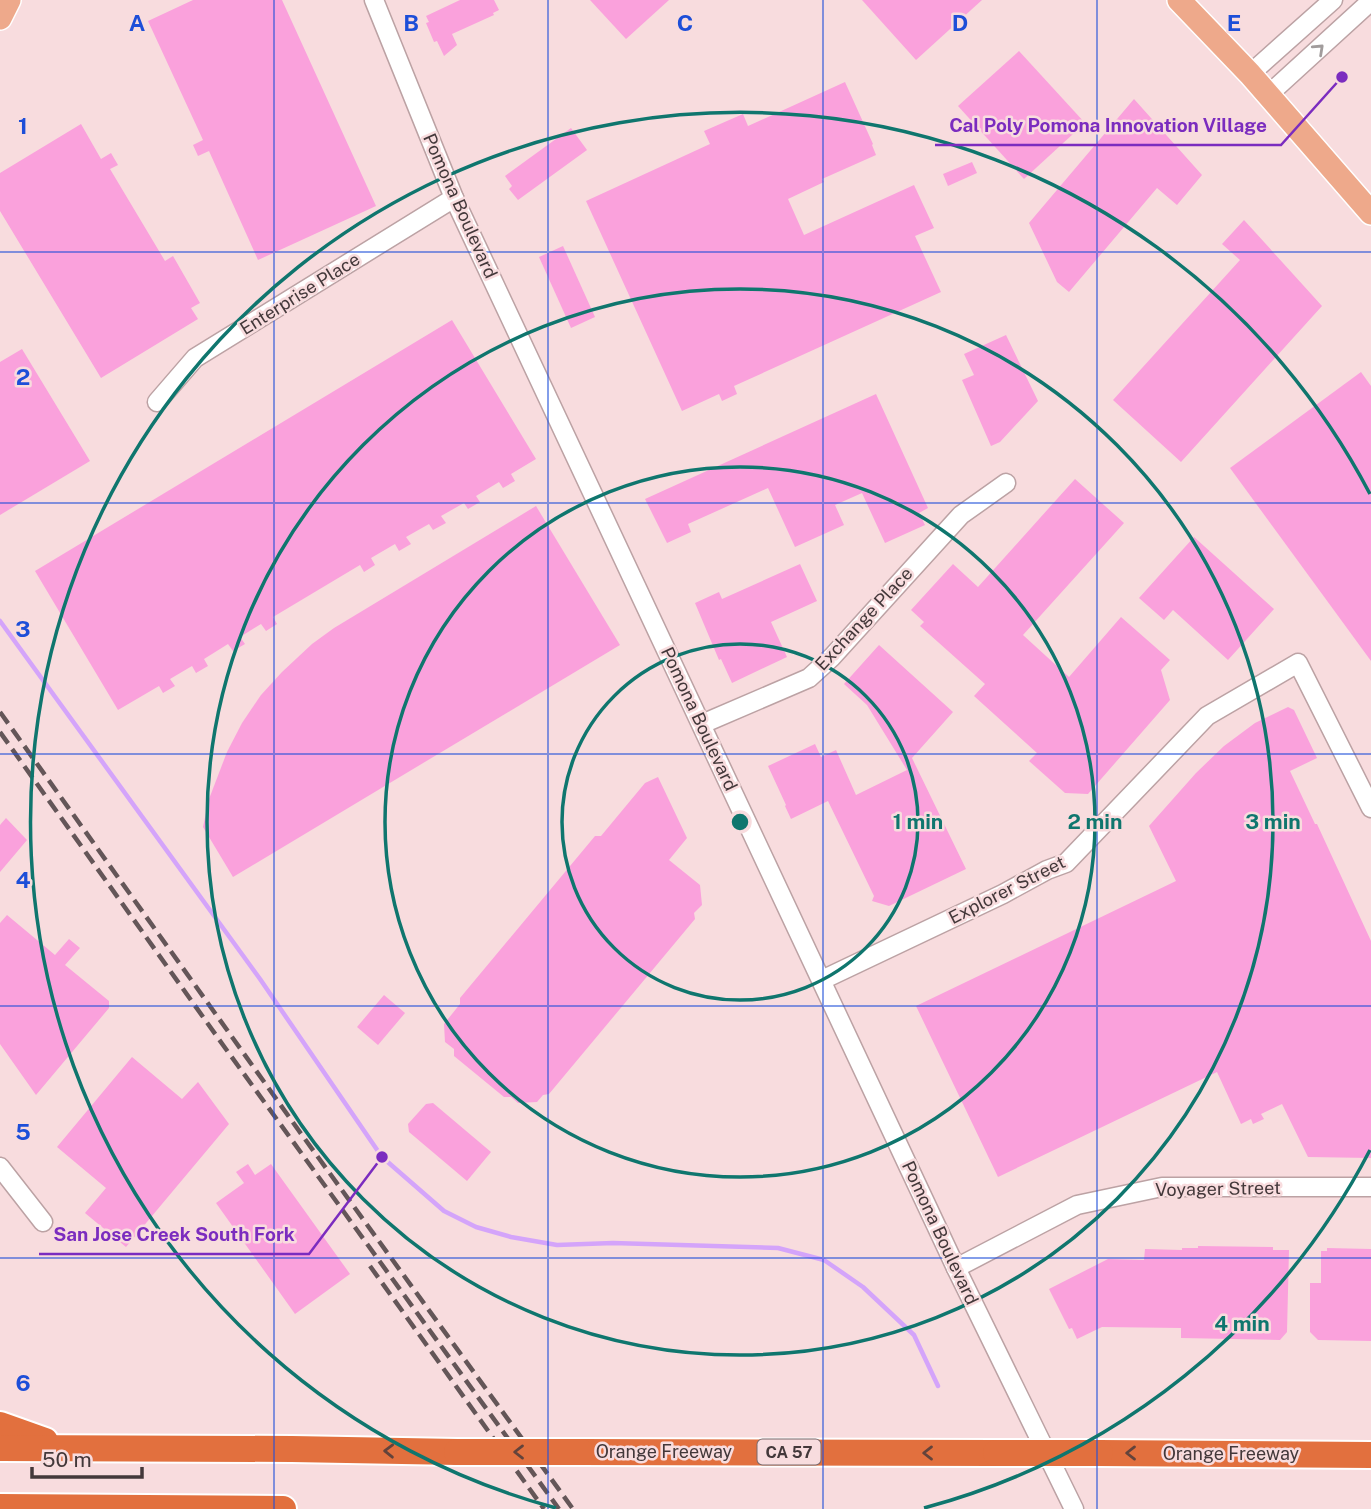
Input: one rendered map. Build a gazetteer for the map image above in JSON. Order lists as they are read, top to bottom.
{
  "streets": {
    "highway": ["Orange Freeway", "CA 57"],
    "street": [
      "Pomona Boulevard",
      "Enterprise Place",
      "Exchange Place",
      "Explorer Street",
      "Voyager Street"
    ]
  },
  "crossings": [
    ["Pomona Boulevard", "Enterprise Place"],
    ["Pomona Boulevard", "Exchange Place"],
    ["Pomona Boulevard", "Explorer Street"],
    ["Pomona Boulevard", "Voyager Street"]
  ],
  "one_way": ["Orange Freeway"],
  "places": ["Cal Poly Pomona Innovation Village", "San Jose Creek South Fork"],
  "scale_bar": "50 m",
  "grid": {
    "columns": [
      "A",
      "B",
      "C",
      "D",
      "E"
    ],
    "rows": [
      "1",
      "2",
      "3",
      "4",
      "5",
      "6"
    ]
  },
  "rings": [
    "1 min",
    "2 min",
    "3 min",
    "4 min"
  ]
}
